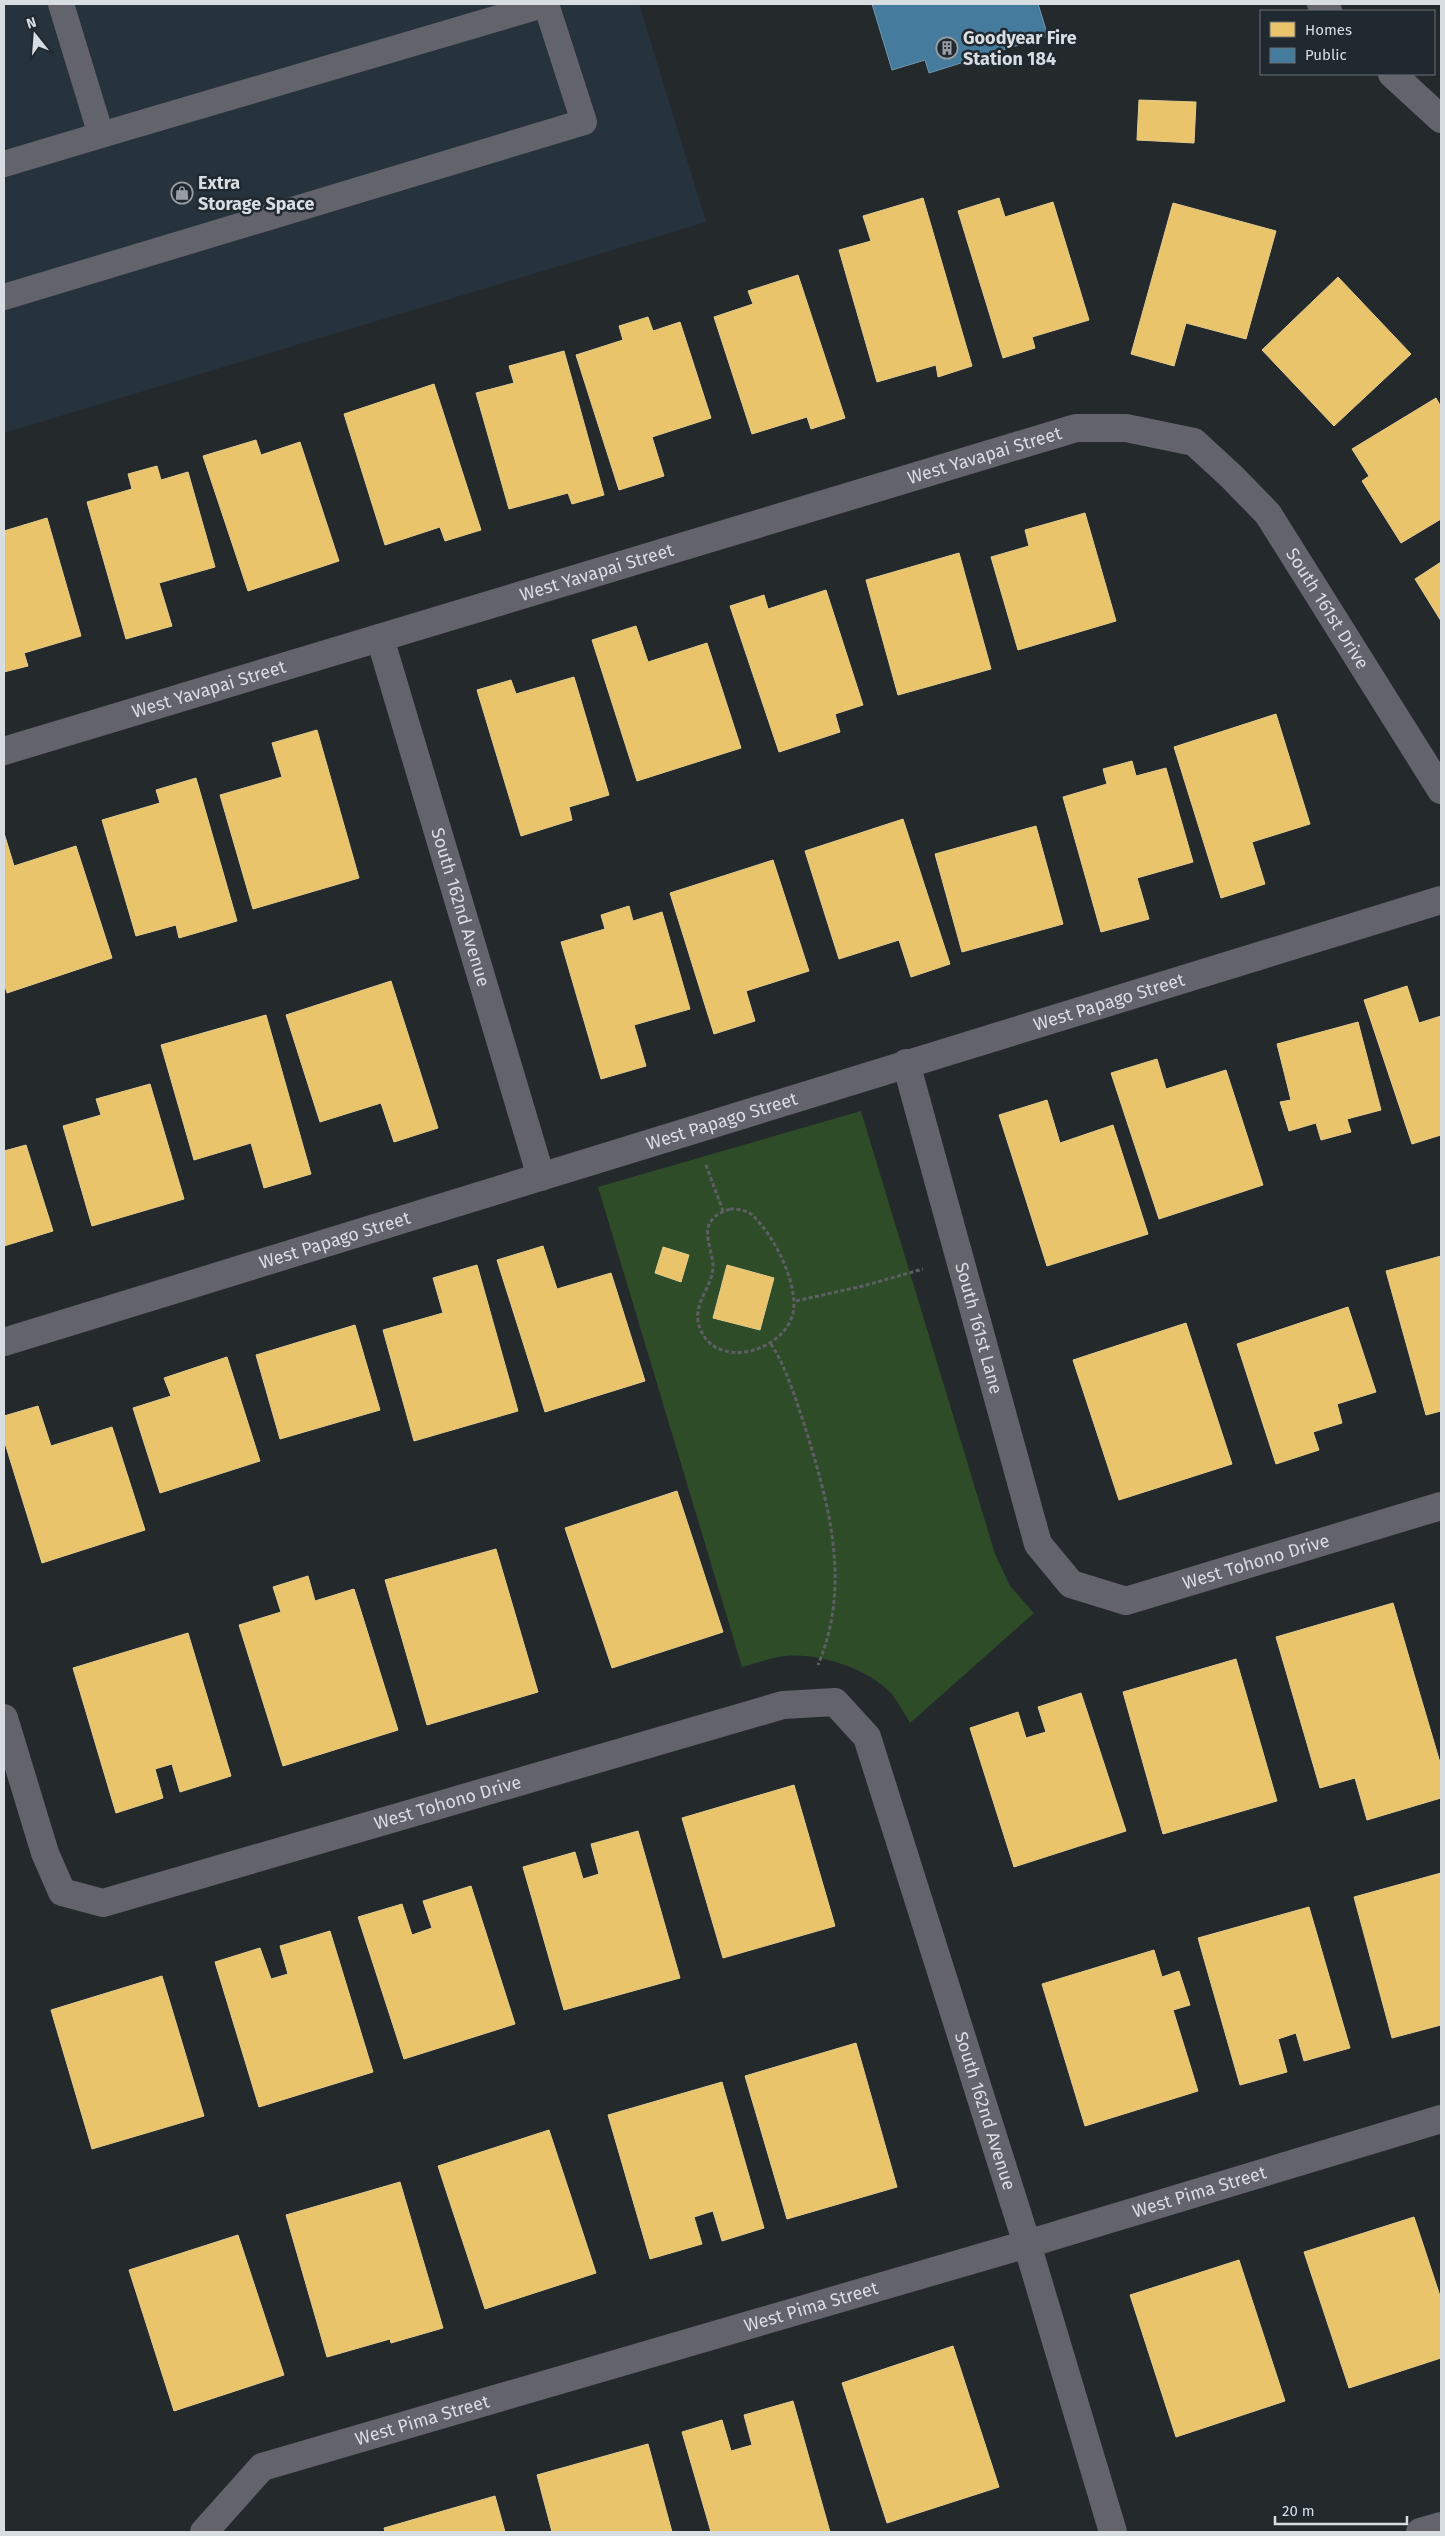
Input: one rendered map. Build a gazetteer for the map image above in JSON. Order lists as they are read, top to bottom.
{
  "streets": {
    "street": [
      "West Yavapai Street",
      "South 161st Drive",
      "South 162nd Avenue",
      "West Papago Street",
      "South 161st Lane",
      "West Tohono Drive",
      "West Pima Street"
    ]
  },
  "crossings": [
    ["West Yavapai Street", "South 161st Drive"],
    ["West Yavapai Street", "South 162nd Avenue"],
    ["South 162nd Avenue", "West Papago Street"],
    ["South 162nd Avenue", "West Tohono Drive"],
    ["South 162nd Avenue", "West Pima Street"],
    ["West Papago Street", "South 161st Lane"],
    ["South 161st Lane", "West Tohono Drive"]
  ],
  "places": {
    "building": ["Goodyear Fire Station 184"],
    "shop": ["Extra Storage Space"]
  },
  "legend": ["Homes", "Public"],
  "scale_bar": "20 m",
  "north": "top"
}
